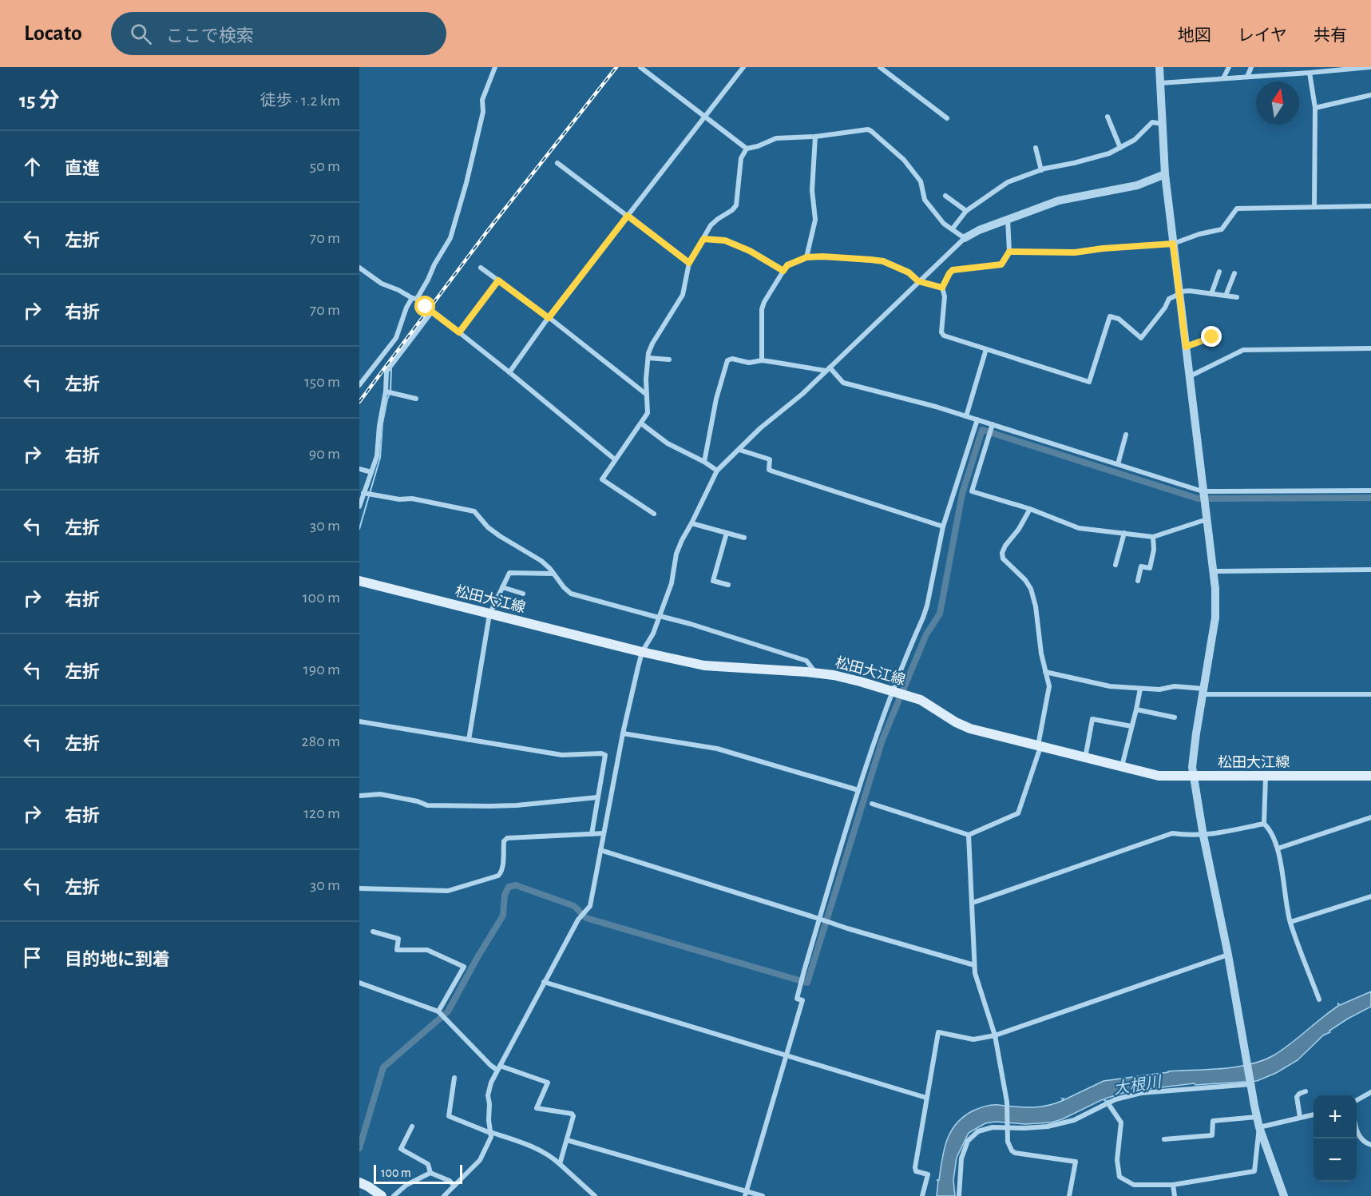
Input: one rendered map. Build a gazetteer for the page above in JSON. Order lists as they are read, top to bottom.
{
  "streets": {
    "main road": ["松田大江線"]
  },
  "water": ["大根川"],
  "scale_bar": "100 m",
  "north": "top",
  "page": {
    "header": "Locato",
    "search": "ここで検索",
    "nav": ["地図", "レイヤ", "共有"],
    "heading": ["15 分", "徒歩 · 1.2 km"],
    "list": [
      ["直進", "50 m"],
      ["左折", "70 m"],
      ["右折", "70 m"],
      ["左折", "150 m"],
      ["右折", "90 m"],
      ["左折", "30 m"],
      ["右折", "100 m"],
      ["左折", "190 m"],
      ["左折", "280 m"],
      ["右折", "120 m"],
      ["左折", "30 m"],
      "目的地に到着"
    ],
    "map_buttons": ["+", "−"],
    "scale": "100 m"
  }
}
